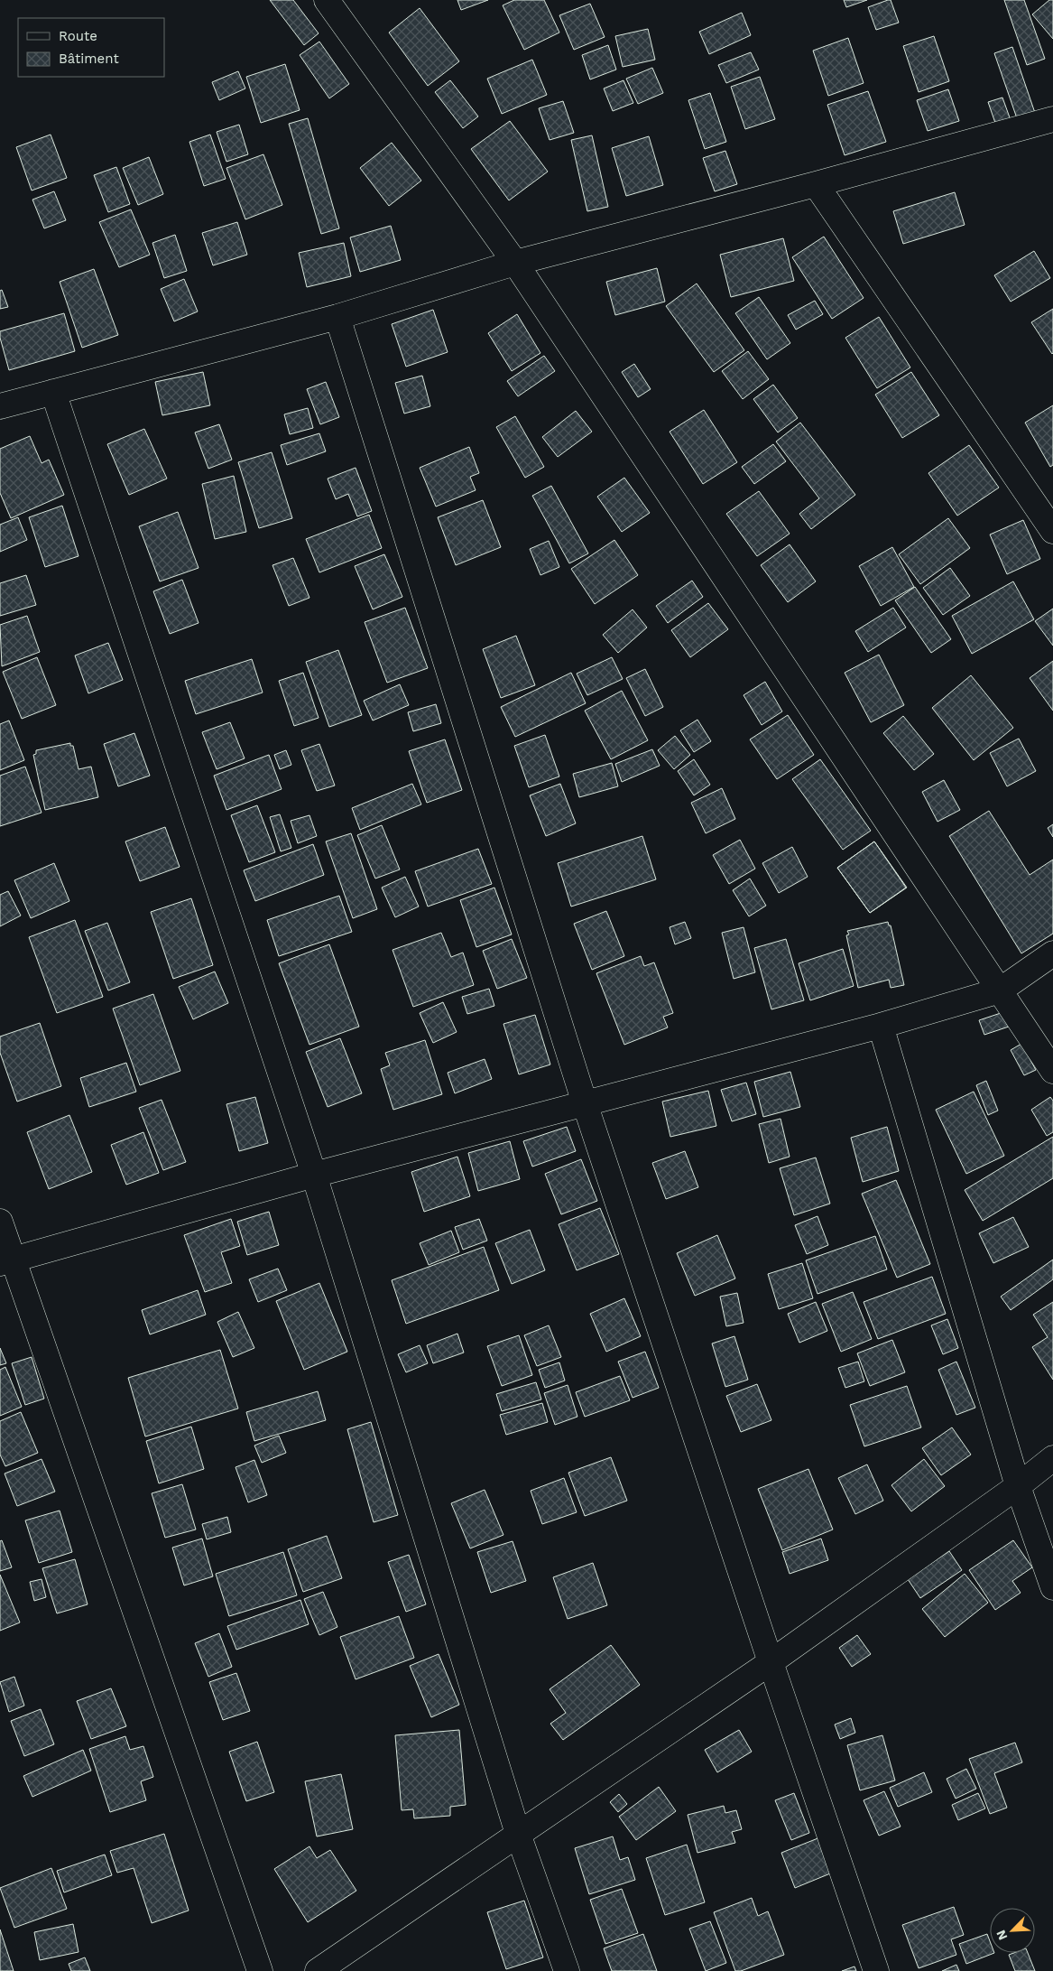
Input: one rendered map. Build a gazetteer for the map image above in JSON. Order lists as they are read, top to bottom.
{
  "legend": ["Route", "Bâtiment"],
  "north": "bottom left"
}
